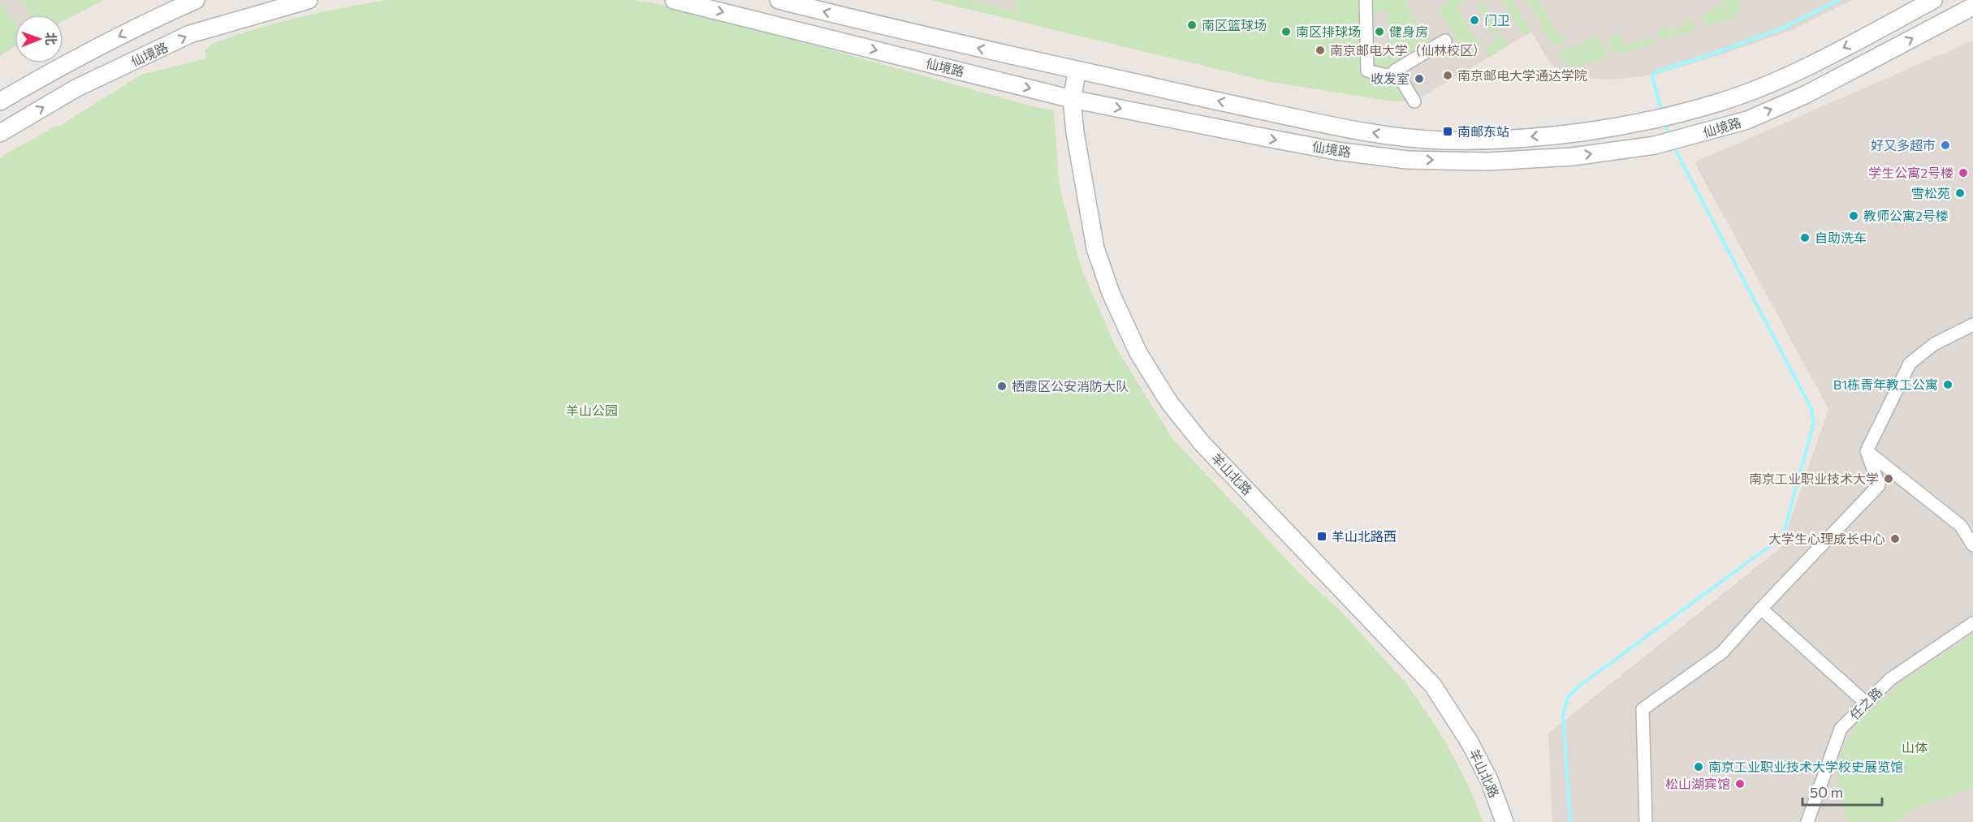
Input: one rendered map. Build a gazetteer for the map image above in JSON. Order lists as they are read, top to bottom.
{
  "streets": {
    "main road": ["仙境路", "羊山北路"],
    "street": ["任之路"]
  },
  "crossings": [
    ["仙境路", "羊山北路"]
  ],
  "parks": ["羊山公园", "山体"],
  "places": {
    "other": [
      "门卫",
      "南区篮球场",
      "南区排球场",
      "健身房",
      "南京邮电大学（仙林校区）",
      "南京邮电大学通达学院",
      "收发室",
      "好又多超市",
      "学生公寓2号楼",
      "雪松苑",
      "教师公寓2号楼",
      "自助洗车",
      "B1栋青年教工公寓",
      "栖霞区公安消防大队",
      "南京工业职业技术大学",
      "大学生心理成长中心",
      "南京工业职业技术大学校史展览馆",
      "松山湖宾馆"
    ],
    "transit": ["南邮东站", "羊山北路西"]
  },
  "scale_bar": "50 m",
  "north": "right"
}
